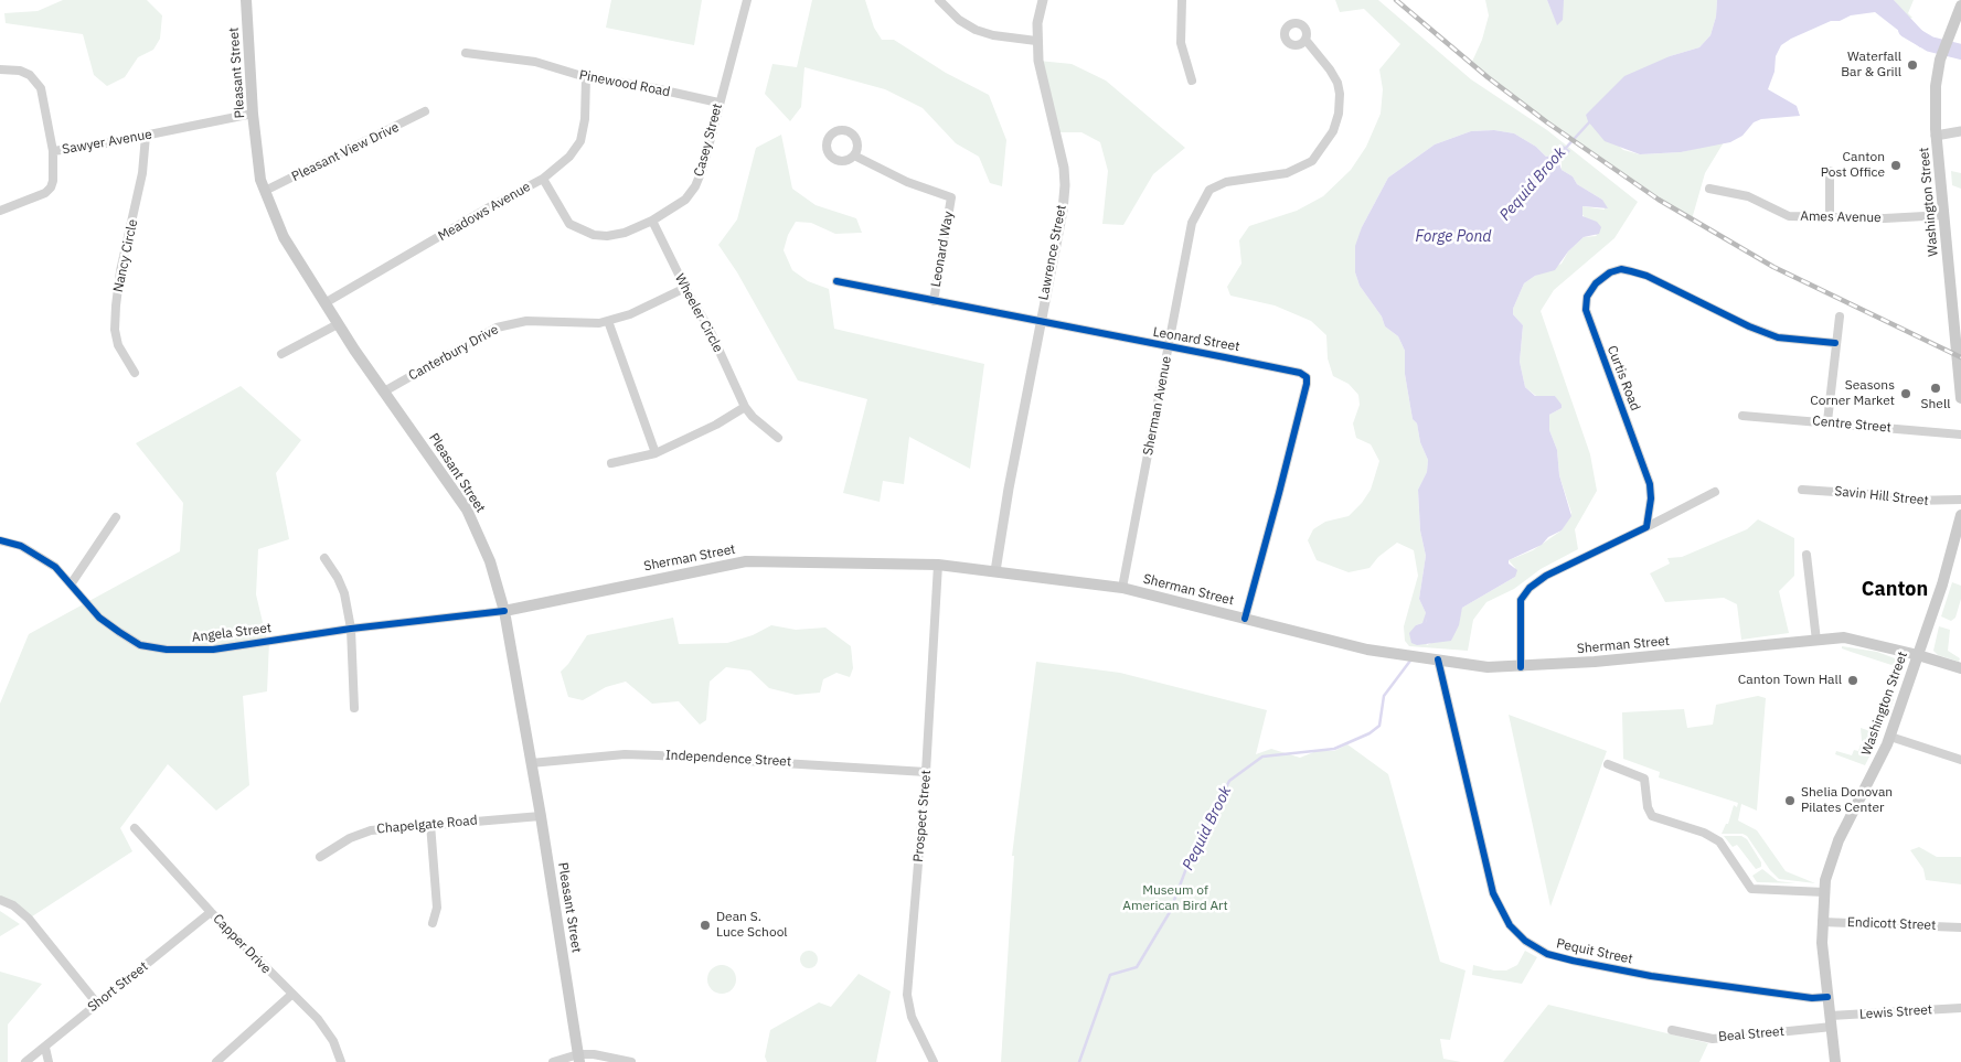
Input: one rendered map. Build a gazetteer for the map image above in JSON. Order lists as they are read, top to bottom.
{
  "streets": {
    "main road": ["Pleasant Street", "Washington Street", "Sherman Street"],
    "street": [
      "Pinewood Road",
      "Casey Street",
      "Sawyer Avenue",
      "Pleasant View Drive",
      "Meadows Avenue",
      "Ames Avenue",
      "Leonard Way",
      "Lawrence Street",
      "Nancy Circle",
      "Wheeler Circle",
      "Leonard Street",
      "Canterbury Drive",
      "Curtis Road",
      "Sherman Avenue",
      "Centre Street",
      "Savin Hill Street",
      "Angela Street",
      "Independence Street",
      "Prospect Street",
      "Chapelgate Road",
      "Endicott Street",
      "Capper Drive",
      "Pequit Street",
      "Short Street",
      "Lewis Street",
      "Beal Street"
    ]
  },
  "crossings": [
    ["Pleasant Street", "Sawyer Avenue"],
    ["Pleasant Street", "Pleasant View Drive"],
    ["Pleasant Street", "Meadows Avenue"],
    ["Pleasant Street", "Canterbury Drive"],
    ["Pleasant Street", "Sherman Street"],
    ["Pleasant Street", "Angela Street"],
    ["Pleasant Street", "Independence Street"],
    ["Pleasant Street", "Chapelgate Road"],
    ["Pinewood Road", "Casey Street"],
    ["Pinewood Road", "Meadows Avenue"],
    ["Casey Street", "Meadows Avenue"],
    ["Casey Street", "Wheeler Circle"],
    ["Sawyer Avenue", "Nancy Circle"],
    ["Washington Street", "Ames Avenue"],
    ["Washington Street", "Sherman Street"],
    ["Washington Street", "Endicott Street"],
    ["Washington Street", "Pequit Street"],
    ["Washington Street", "Lewis Street"],
    ["Washington Street", "Beal Street"],
    ["Leonard Way", "Leonard Street"],
    ["Lawrence Street", "Leonard Street"],
    ["Lawrence Street", "Sherman Street"],
    ["Wheeler Circle", "Canterbury Drive"],
    ["Leonard Street", "Sherman Avenue"],
    ["Leonard Street", "Sherman Street"],
    ["Sherman Avenue", "Sherman Street"],
    ["Sherman Street", "Angela Street"],
    ["Sherman Street", "Prospect Street"],
    ["Sherman Street", "Pequit Street"],
    ["Independence Street", "Prospect Street"],
    ["Capper Drive", "Short Street"],
    ["Lewis Street", "Beal Street"]
  ],
  "districts": ["Canton"],
  "water": ["Pequid Brook", "Forge Pond"],
  "parks": ["Museum of American Bird Art"],
  "places": [
    "Waterfall Bar & Grill",
    "Canton Post Office",
    "Shell",
    "Seasons Corner Market",
    "Canton Town Hall",
    "Shelia Donovan Pilates Center",
    "Dean S. Luce School"
  ]
}
